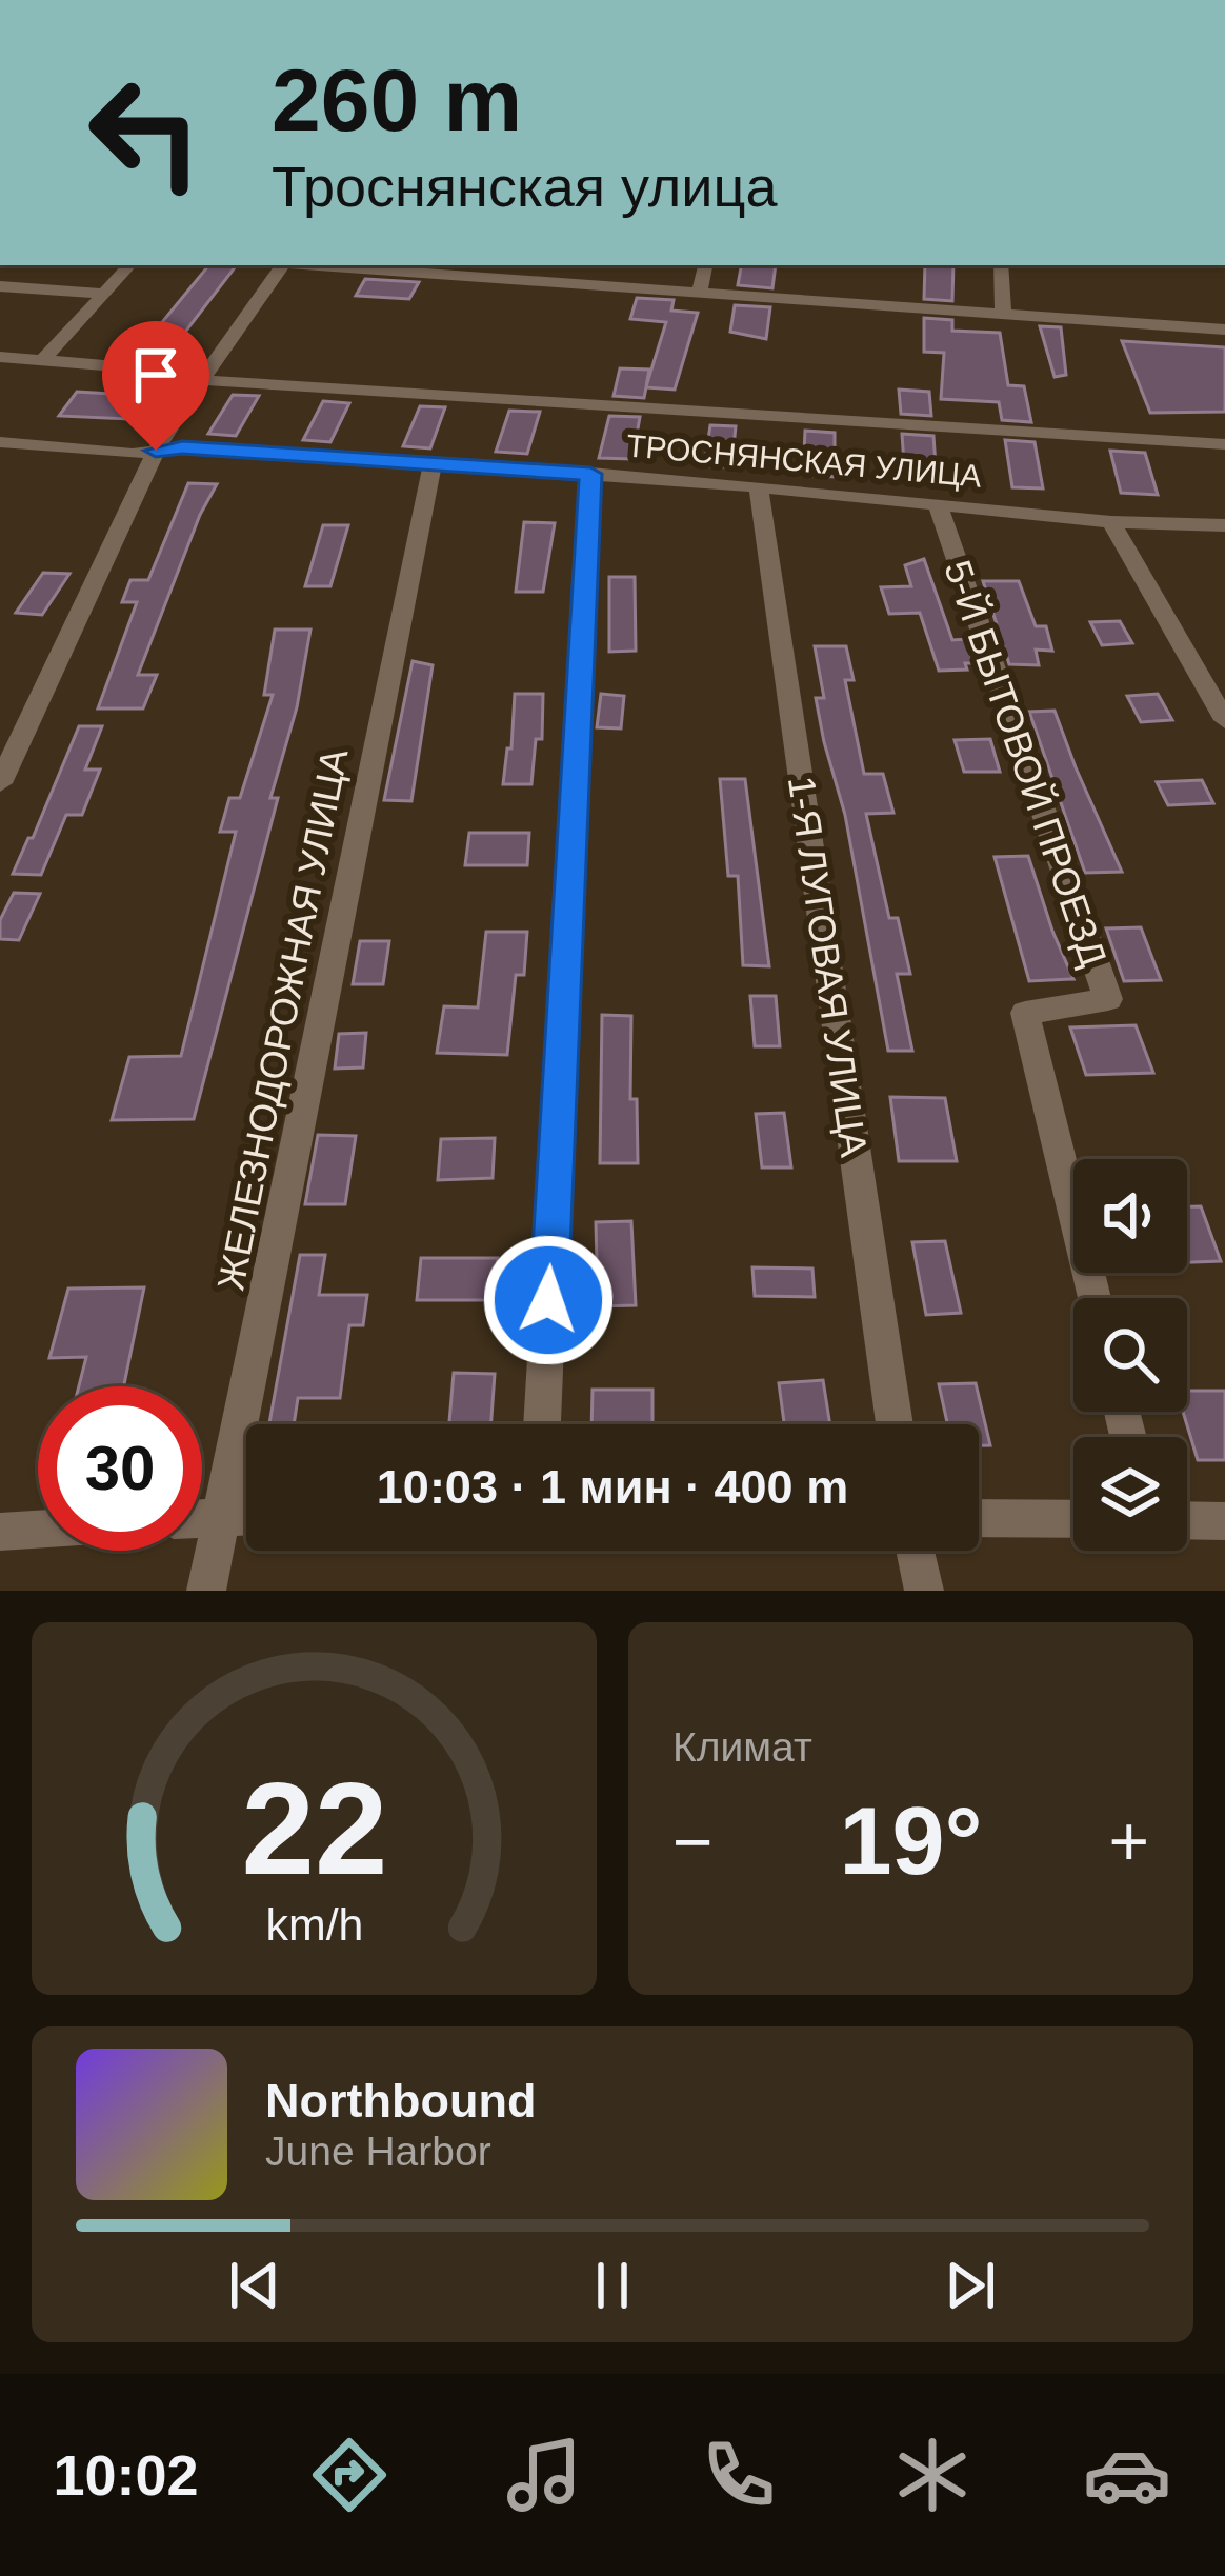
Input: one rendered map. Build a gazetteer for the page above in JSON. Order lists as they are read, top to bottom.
{
  "streets": {
    "street": [
      "ТРОСНЯНСКАЯ УЛИЦА",
      "5-Й БЫТОВОЙ ПРОЕЗД",
      "1-Я ЛУГОВАЯ УЛИЦА",
      "ЖЕЛЕЗНОДОРОЖНАЯ УЛИЦА"
    ]
  },
  "crossings": [
    ["ТРОСНЯНСКАЯ УЛИЦА", "5-Й БЫТОВОЙ ПРОЕЗД"],
    ["ТРОСНЯНСКАЯ УЛИЦА", "1-Я ЛУГОВАЯ УЛИЦА"],
    ["ТРОСНЯНСКАЯ УЛИЦА", "ЖЕЛЕЗНОДОРОЖНАЯ УЛИЦА"]
  ],
  "page": {
    "turn": ["260 m", "Троснянская улица"],
    "limit": "30",
    "trip": "10:03 · 1 мин · 400 m",
    "tile": "Климат",
    "heat": ["−", "19°", "+"],
    "song": ["Northbound", "June Harbor"],
    "tabs": "10:02",
    "gauge": ["22", "km/h"]
  }
}
